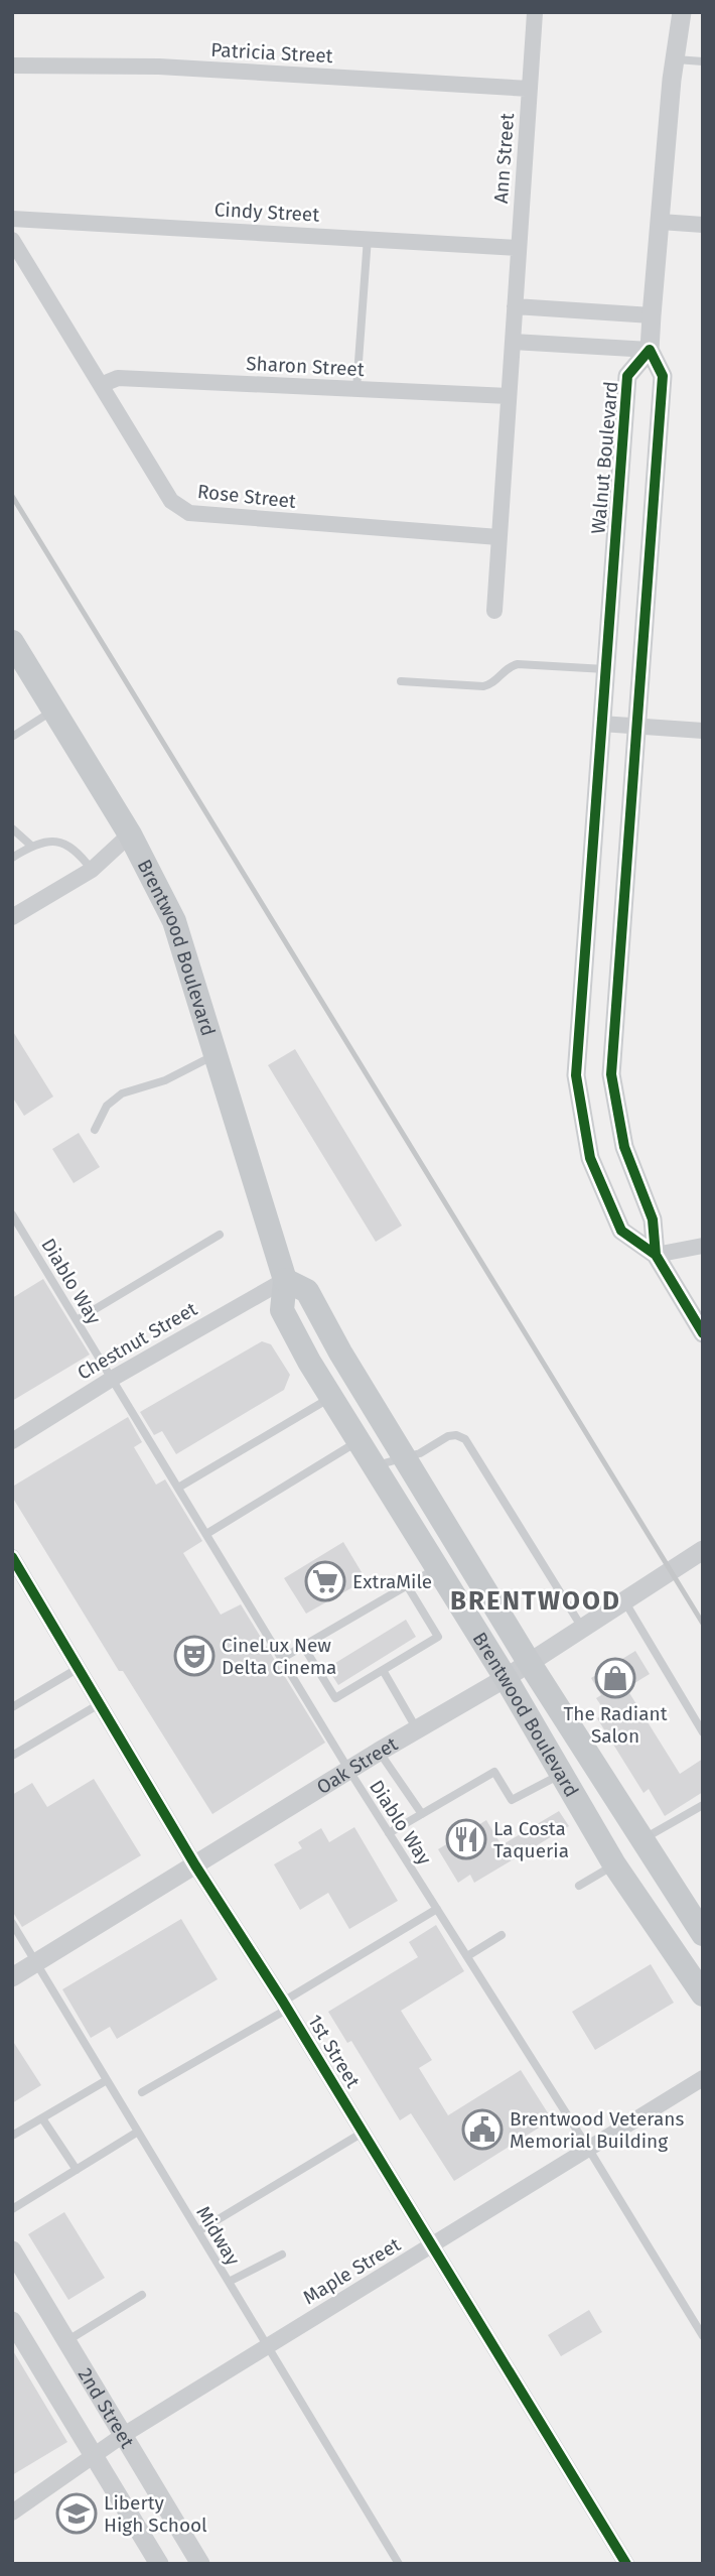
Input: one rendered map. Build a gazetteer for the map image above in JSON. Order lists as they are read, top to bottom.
{
  "streets": {
    "main road": ["Brentwood Boulevard"],
    "street": [
      "Patricia Street",
      "Ann Street",
      "Cindy Street",
      "Sharon Street",
      "Walnut Boulevard",
      "Rose Street",
      "Chestnut Street",
      "Oak Street",
      "1st Street",
      "Maple Street",
      "2nd Street"
    ],
    "lane": ["Diablo Way", "Midway"]
  },
  "crossings": [
    ["Patricia Street", "Ann Street"],
    ["Ann Street", "Cindy Street"],
    ["Ann Street", "Sharon Street"],
    ["Ann Street", "Rose Street"],
    ["Sharon Street", "Rose Street"],
    ["Brentwood Boulevard", "Chestnut Street"],
    ["Brentwood Boulevard", "Oak Street"],
    ["Diablo Way", "Chestnut Street"],
    ["Diablo Way", "Oak Street"],
    ["Diablo Way", "Maple Street"],
    ["Oak Street", "1st Street"],
    ["Oak Street", "Midway"],
    ["1st Street", "Maple Street"],
    ["Midway", "Maple Street"],
    ["Maple Street", "2nd Street"]
  ],
  "districts": ["BRENTWOOD"],
  "places": {
    "supermarket": ["ExtraMile"],
    "theatre": ["CineLux New Delta Cinema"],
    "shop": ["The Radiant Salon"],
    "restaurant": ["La Costa Taqueria"],
    "public building": ["Brentwood Veterans Memorial Building"],
    "school or university": ["Liberty High School"]
  }
}
